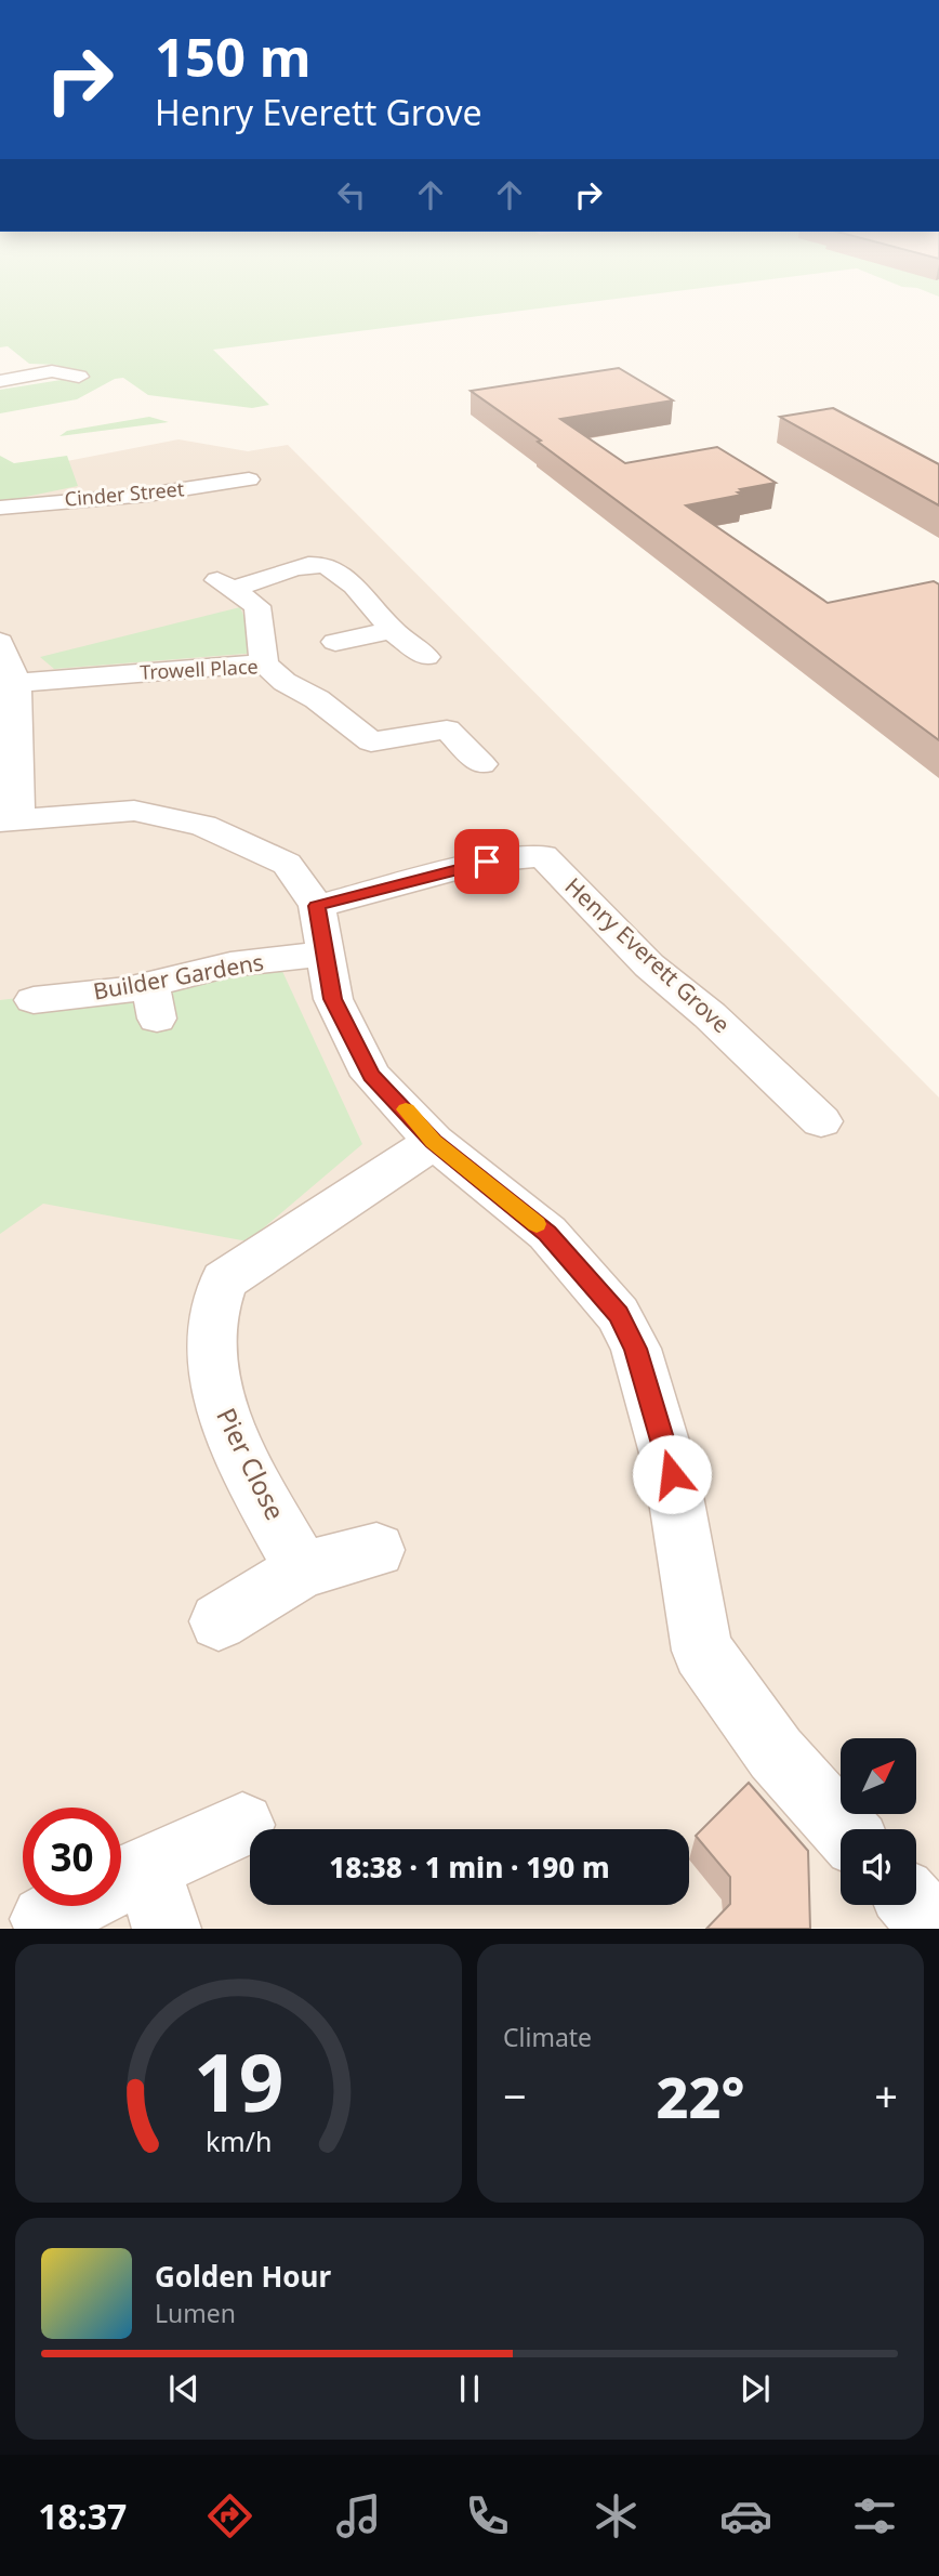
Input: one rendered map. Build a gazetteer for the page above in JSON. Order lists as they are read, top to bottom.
{
  "streets": {
    "street": [
      "Cinder Street",
      "Trowell Place",
      "Henry Everett Grove",
      "Builder Gardens",
      "Pier Close"
    ]
  },
  "north": "top right",
  "page": {
    "turn": ["150 m", "Henry Everett Grove"],
    "limit": "30",
    "trip": "18:38 · 1 min · 190 m",
    "tile": "Climate",
    "heat": ["−", "22°", "+"],
    "song": ["Golden Hour", "Lumen"],
    "tabs": "18:37",
    "gauge": ["19", "km/h"]
  }
}
